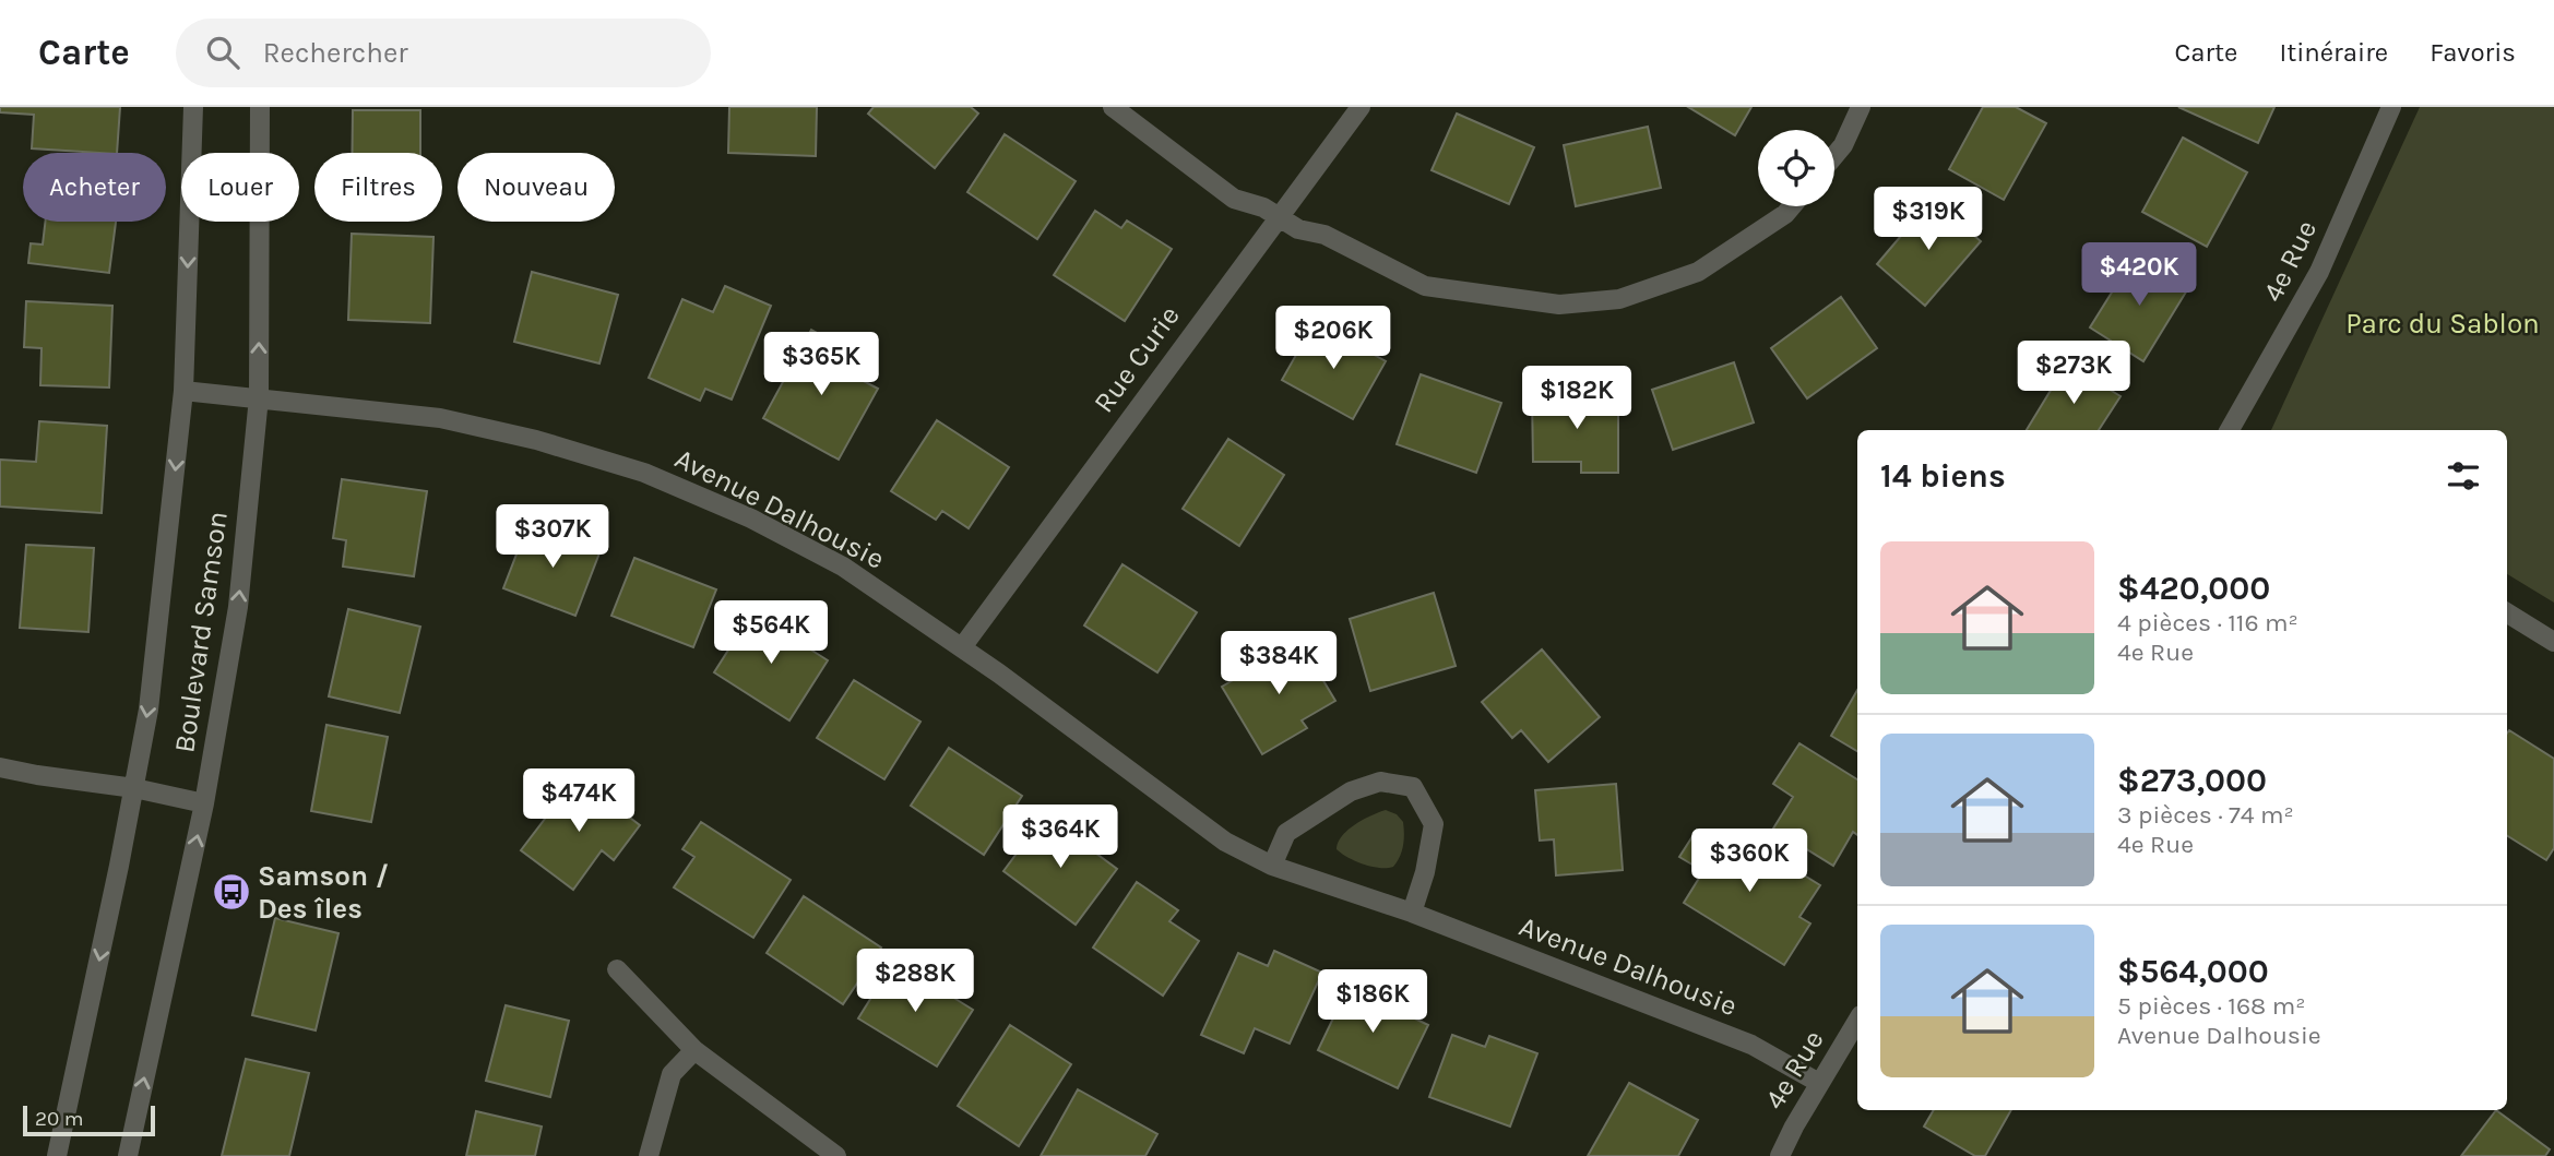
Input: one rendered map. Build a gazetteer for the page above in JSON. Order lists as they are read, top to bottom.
{
  "streets": {
    "street": [
      "4e Rue",
      "Rue Curie",
      "Avenue Dalhousie",
      "Boulevard Samson"
    ]
  },
  "crossings": [
    ["4e Rue", "Avenue Dalhousie"],
    ["Rue Curie", "Avenue Dalhousie"],
    ["Avenue Dalhousie", "Boulevard Samson"]
  ],
  "parks": ["Parc du Sablon"],
  "places": {
    "bus stop": ["Samson / Des îles"]
  },
  "scale_bar": "20 m",
  "page": {
    "header": "Carte",
    "search": "Rechercher",
    "nav": ["Carte", "Itinéraire", "Favoris"],
    "chip": [
      "Acheter",
      "Louer",
      "Filtres",
      "Nouveau"
    ],
    "price": [
      "$319K",
      "$420K",
      "$206K",
      "$365K",
      "$273K",
      "$182K",
      "$307K",
      "$564K",
      "$384K",
      "$474K",
      "$364K",
      "$360K",
      "$288K",
      "$186K"
    ],
    "heading": "14 biens",
    "list": [
      {
        "name": "$420,000",
        "note": "4 pièces · 116 m² · 4e Rue"
      },
      {
        "name": "$273,000",
        "note": "3 pièces · 74 m² · 4e Rue"
      },
      {
        "name": "$564,000",
        "note": "5 pièces · 168 m² · Avenue Dalhousie"
      }
    ],
    "scale": "20 m"
  }
}
